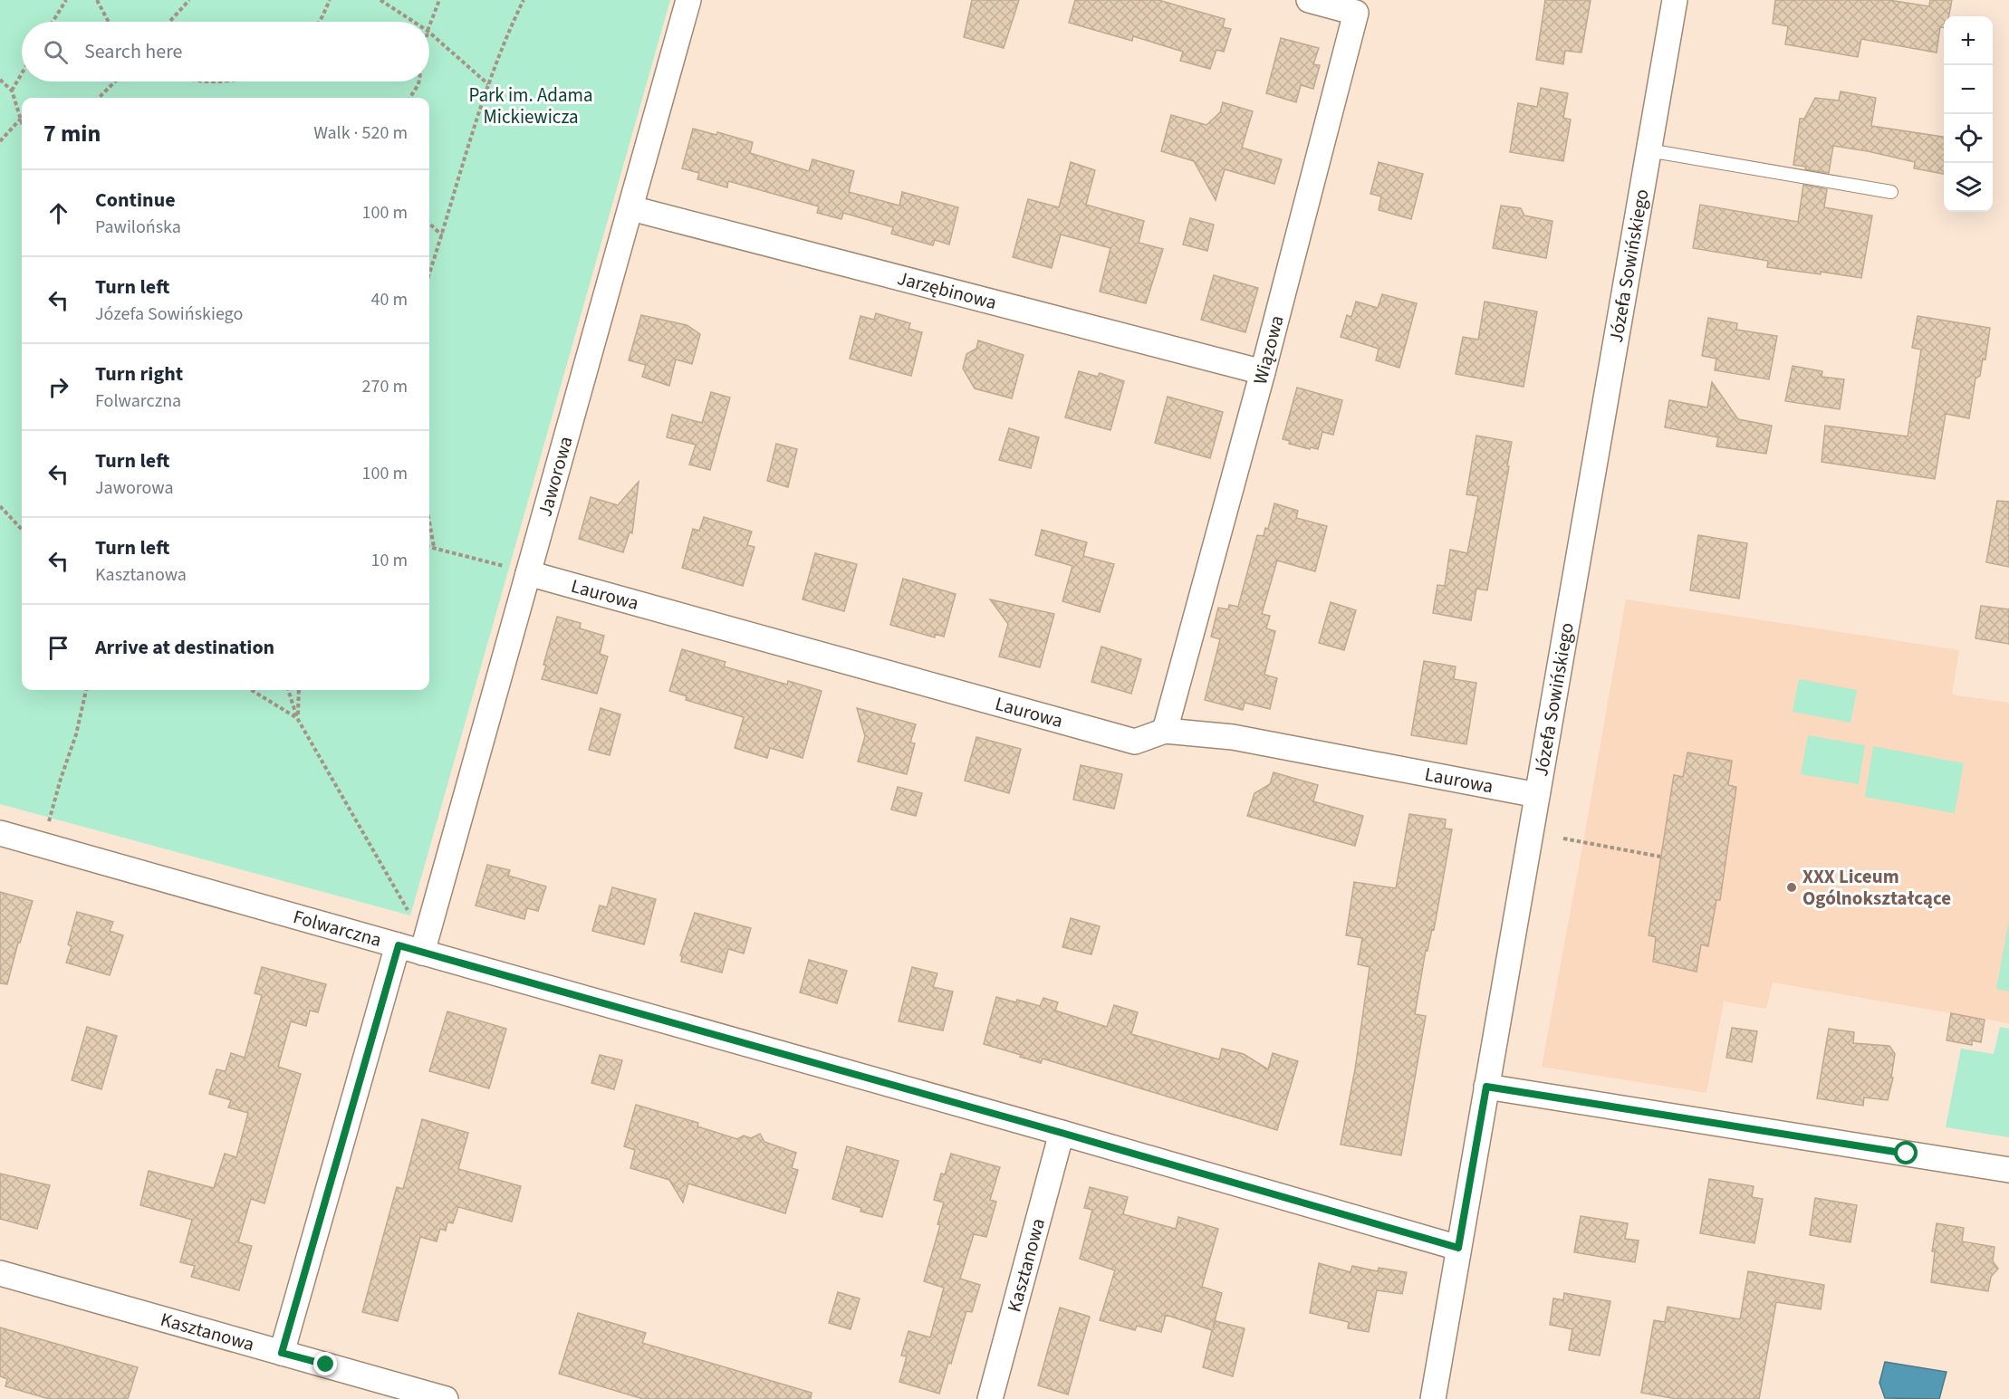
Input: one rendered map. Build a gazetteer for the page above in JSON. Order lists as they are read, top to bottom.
{
  "streets": {
    "street": [
      "Józefa Sowińskiego",
      "Jarzębinowa",
      "Wiązowa",
      "Jaworowa",
      "Laurowa",
      "Folwarczna",
      "Kasztanowa"
    ]
  },
  "crossings": [
    ["Józefa Sowińskiego", "Laurowa"],
    ["Józefa Sowińskiego", "Folwarczna"],
    ["Jarzębinowa", "Wiązowa"],
    ["Jarzębinowa", "Jaworowa"],
    ["Wiązowa", "Laurowa"],
    ["Jaworowa", "Laurowa"],
    ["Jaworowa", "Folwarczna"],
    ["Folwarczna", "Kasztanowa"]
  ],
  "parks": ["Park im. Adama Mickiewicza"],
  "places": ["XXX Liceum Ogólnokształcące"],
  "page": {
    "map_buttons": ["+", "−"],
    "search": "Search here",
    "heading": ["7 min", "Walk · 520 m"],
    "list": [
      ["Continue", "Pawilońska", "100 m"],
      ["Turn left", "Józefa Sowińskiego", "40 m"],
      ["Turn right", "Folwarczna", "270 m"],
      ["Turn left", "Jaworowa", "100 m"],
      ["Turn left", "Kasztanowa", "10 m"],
      "Arrive at destination"
    ]
  }
}
